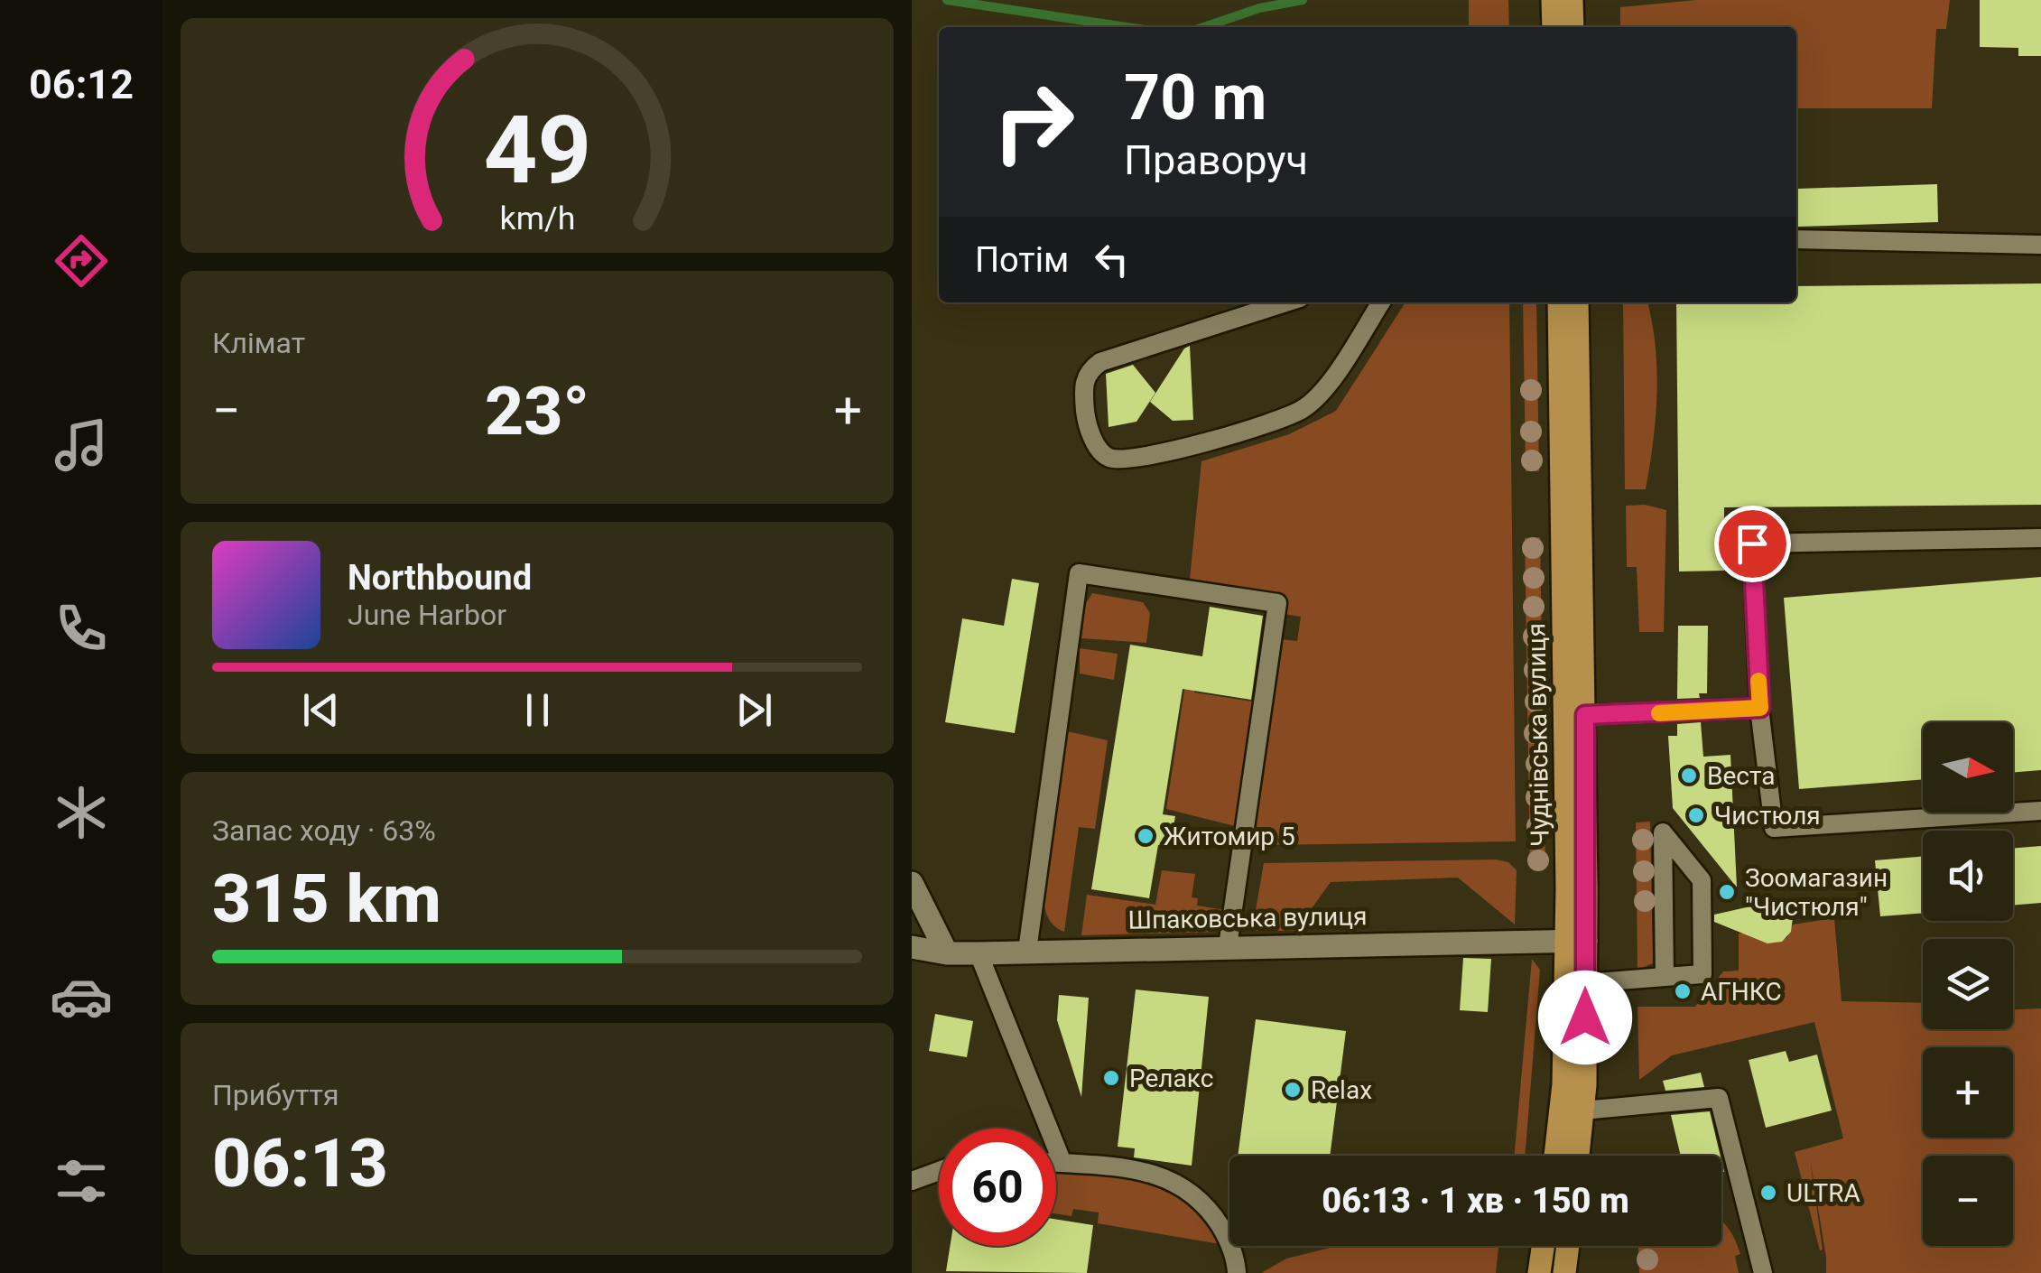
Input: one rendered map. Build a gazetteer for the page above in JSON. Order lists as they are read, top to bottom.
{
  "streets": {
    "main road": ["Чуднівська вулиця"],
    "street": ["Шпаковська вулиця"]
  },
  "crossings": [
    ["Чуднівська вулиця", "Шпаковська вулиця"]
  ],
  "places": [
    "Веста",
    "Чистюля",
    "Житомир 5",
    "Зоомагазин \"Чистюля\"",
    "АГНКС",
    "Релакс",
    "Relax",
    "ULTRA"
  ],
  "north": "right",
  "page": {
    "tabs": "06:12",
    "turn": ["70 m", "Праворуч"],
    "then": "Потім",
    "tile": [
      "Клімат",
      ["Запас ходу · 63%", "315 km"],
      ["Прибуття", "06:13"]
    ],
    "heat": ["−", "23°", "+"],
    "song": ["Northbound", "June Harbor"],
    "map_buttons": ["+", "−"],
    "limit": "60",
    "trip": "06:13 · 1 хв · 150 m",
    "gauge": ["49", "km/h"]
  }
}
